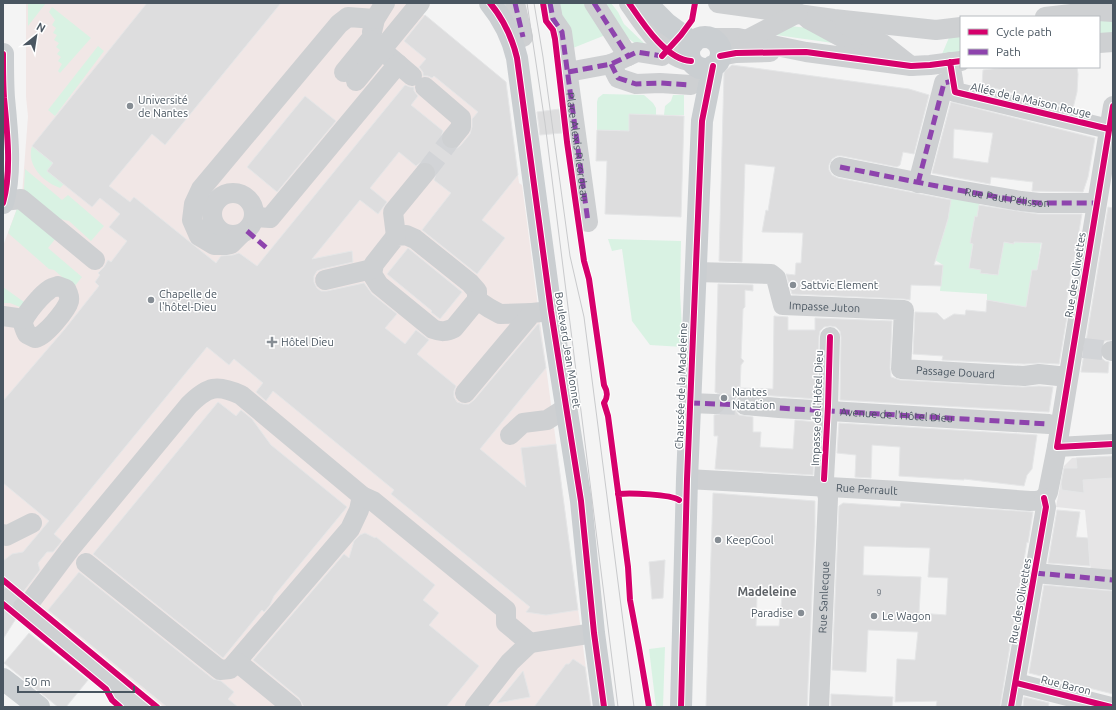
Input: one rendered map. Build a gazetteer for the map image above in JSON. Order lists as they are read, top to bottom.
{
  "streets": {
    "main road": ["Boulevard Jean Monnet", "Chaussée de la Madeleine"],
    "street": [
      "Allée de la Maison Rouge",
      "Place Alexis Ricordeau",
      "Rue Paul Pélisson",
      "Rue des Olivettes",
      "Impasse Juton",
      "Passage Douard",
      "Impasse de l'Hôtel Dieu",
      "Avenue de l'Hôtel Dieu",
      "Rue Perrault",
      "Rue Sanlecque",
      "Rue Baron"
    ]
  },
  "crossings": [
    ["Allée de la Maison Rouge", "Rue des Olivettes"],
    ["Rue Paul Pélisson", "Rue des Olivettes"],
    ["Rue des Olivettes", "Passage Douard"],
    ["Rue des Olivettes", "Rue Perrault"],
    ["Rue des Olivettes", "Rue Baron"],
    ["Impasse Juton", "Passage Douard"],
    ["Impasse Juton", "Chaussée de la Madeleine"],
    ["Chaussée de la Madeleine", "Rue Perrault"],
    ["Impasse de l'Hôtel Dieu", "Avenue de l'Hôtel Dieu"],
    ["Impasse de l'Hôtel Dieu", "Rue Perrault"],
    ["Impasse de l'Hôtel Dieu", "Rue Sanlecque"],
    ["Rue Perrault", "Rue Sanlecque"]
  ],
  "districts": ["Madeleine"],
  "places": {
    "other": [
      "Université de Nantes",
      "Sattvic Element",
      "Chapelle de l'hôtel-Dieu",
      "Nantes Natation",
      "KeepCool",
      "Paradise",
      "Le Wagon"
    ],
    "health": ["Hôtel Dieu"]
  },
  "house_numbers": ["9"],
  "legend": ["Cycle path", "Path"],
  "scale_bar": "50 m",
  "north": "top right"
}
